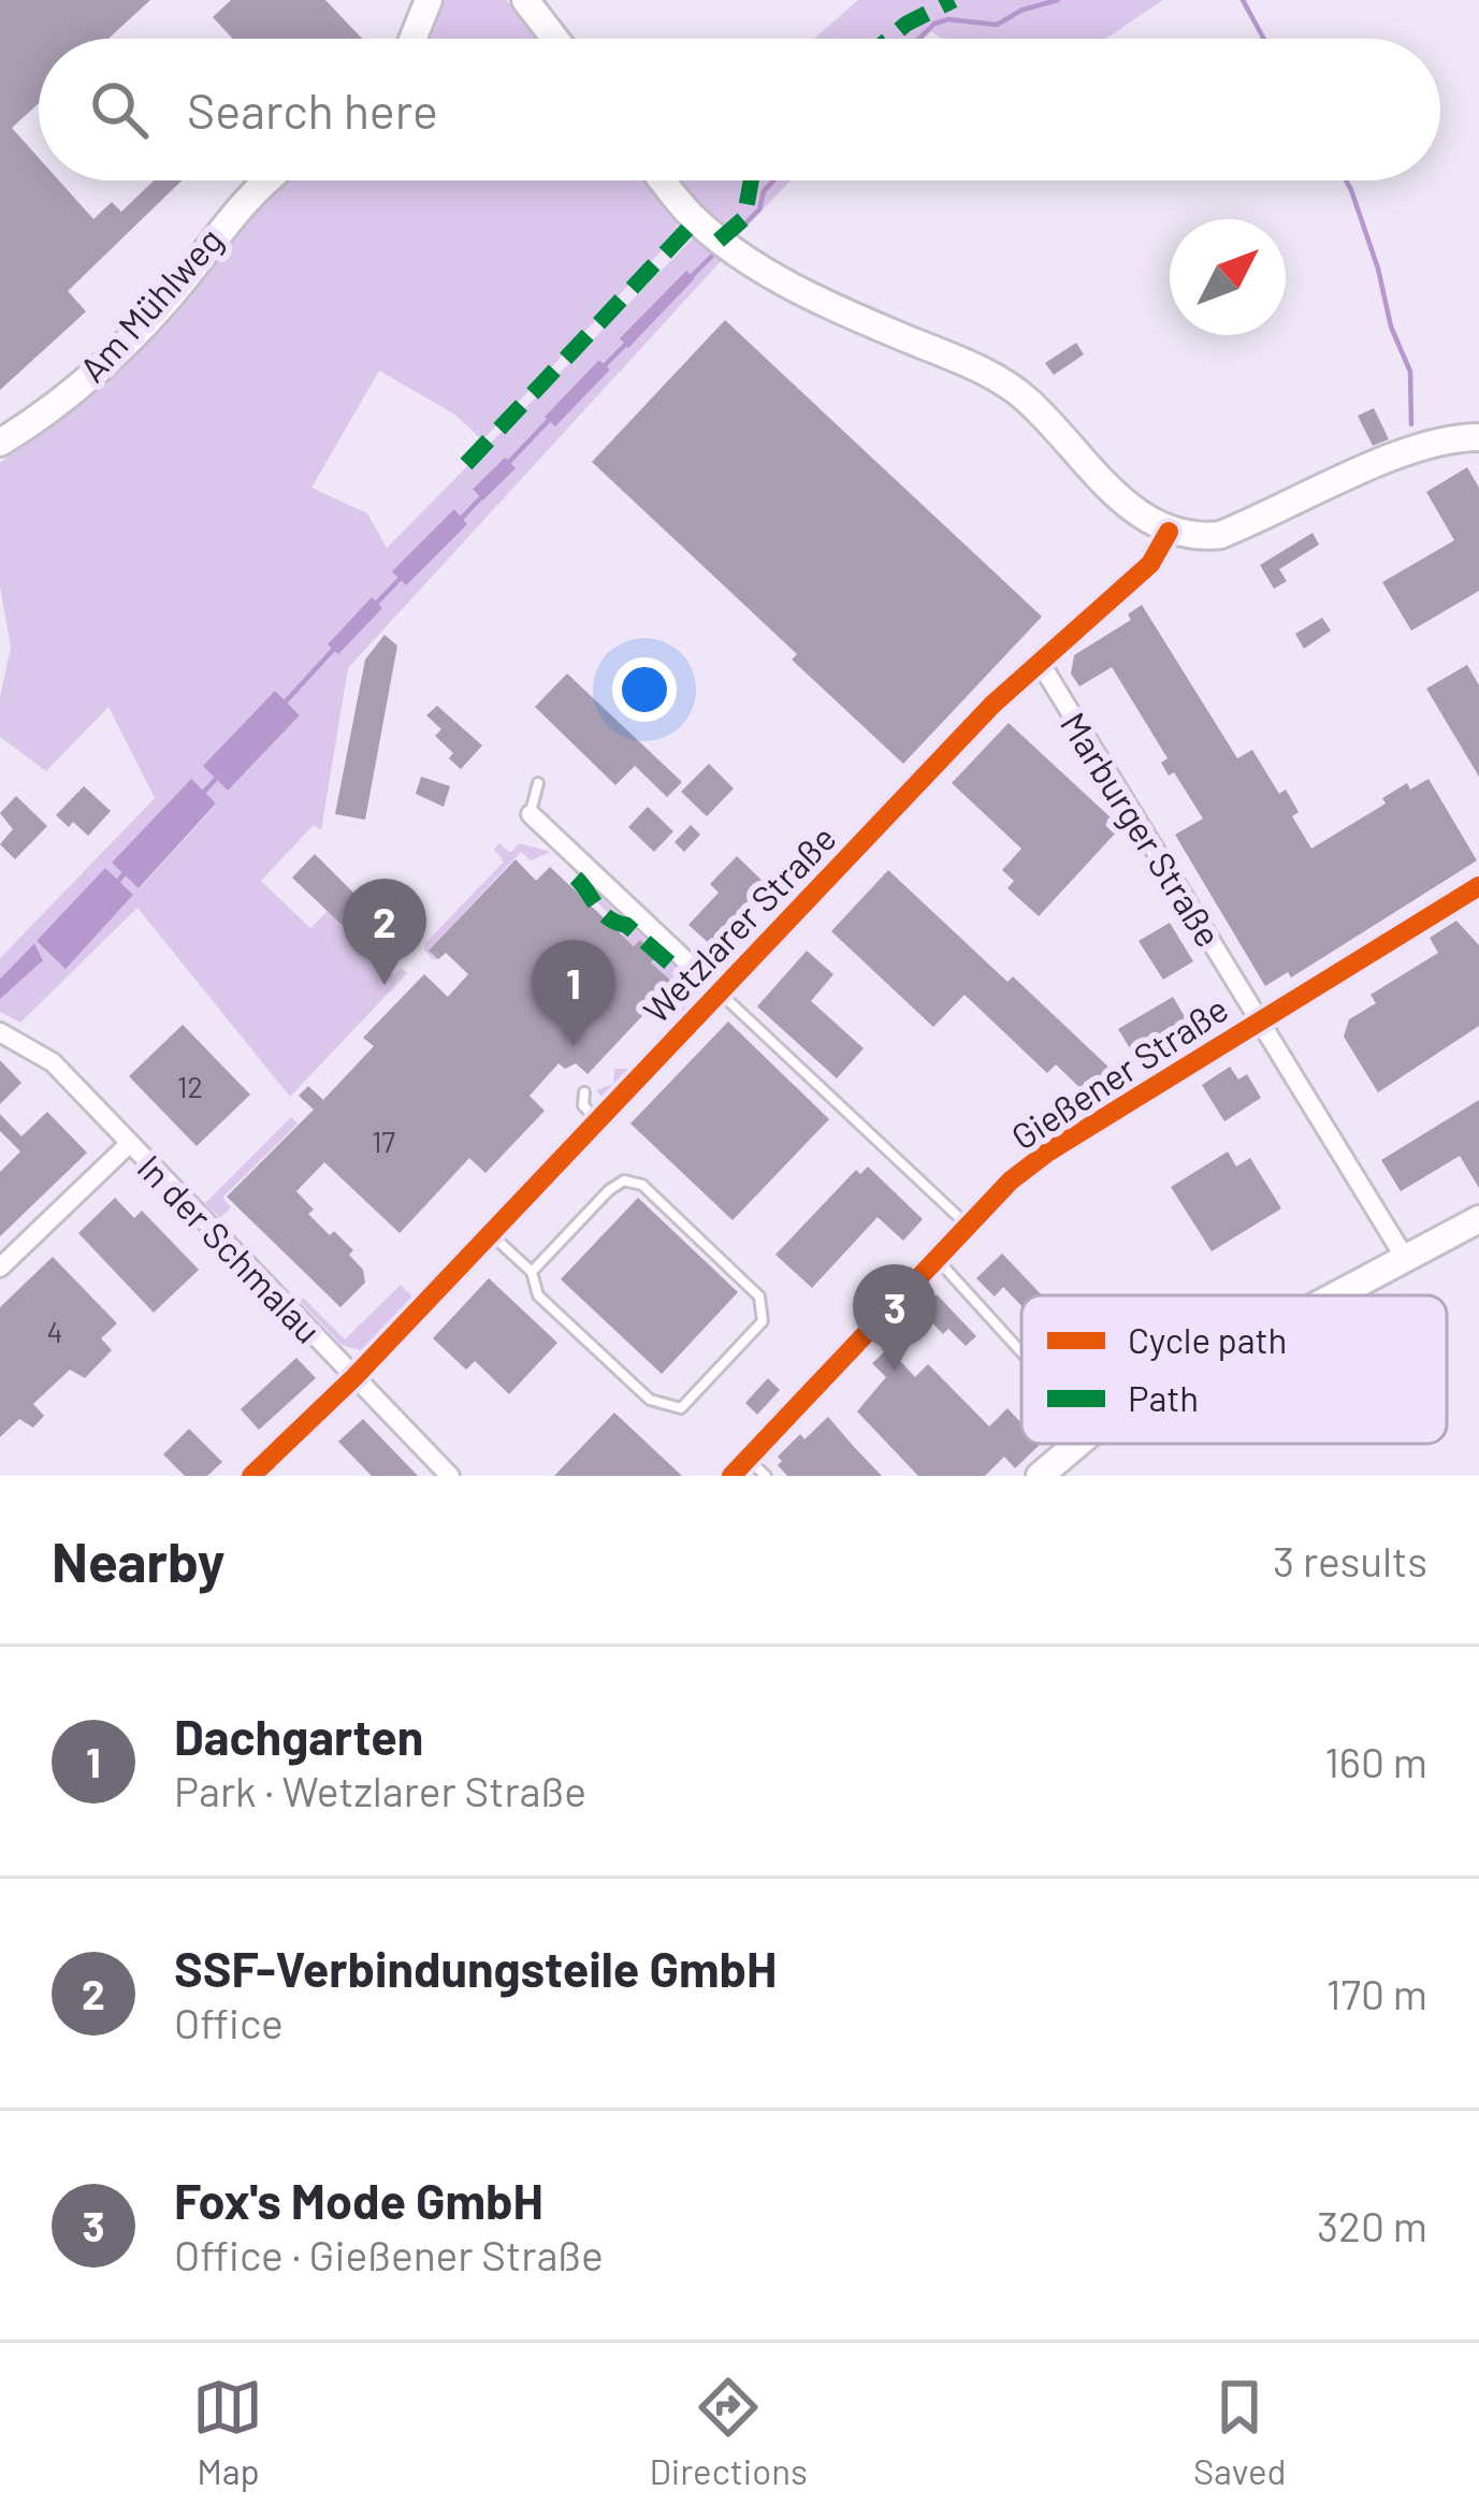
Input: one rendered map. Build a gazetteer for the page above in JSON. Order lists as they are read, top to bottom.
{
  "streets": {
    "main road": ["Am Mühlweg"],
    "street": [
      "Marburger Straße",
      "Wetzlarer Straße",
      "Gießener Straße",
      "In der Schmalau"
    ]
  },
  "crossings": [
    ["Marburger Straße", "Wetzlarer Straße"],
    ["Marburger Straße", "Gießener Straße"],
    ["Wetzlarer Straße", "In der Schmalau"]
  ],
  "house_numbers": ["12", "17", "4"],
  "legend": ["Cycle path", "Path"],
  "north": "top right",
  "page": {
    "search": "Search here",
    "pins": ["2", "1", "3"],
    "heading": ["Nearby", "3 results"],
    "list": [
      {
        "mark": "1",
        "name": "Dachgarten",
        "note": "Park · Wetzlarer Straße",
        "value": "160 m"
      },
      {
        "mark": "2",
        "name": "SSF-Verbindungsteile GmbH",
        "note": "Office",
        "value": "170 m"
      },
      {
        "mark": "3",
        "name": "Fox's Mode GmbH",
        "note": "Office · Gießener Straße",
        "value": "320 m"
      }
    ],
    "nav": ["Map", "Directions", "Saved"]
  }
}
